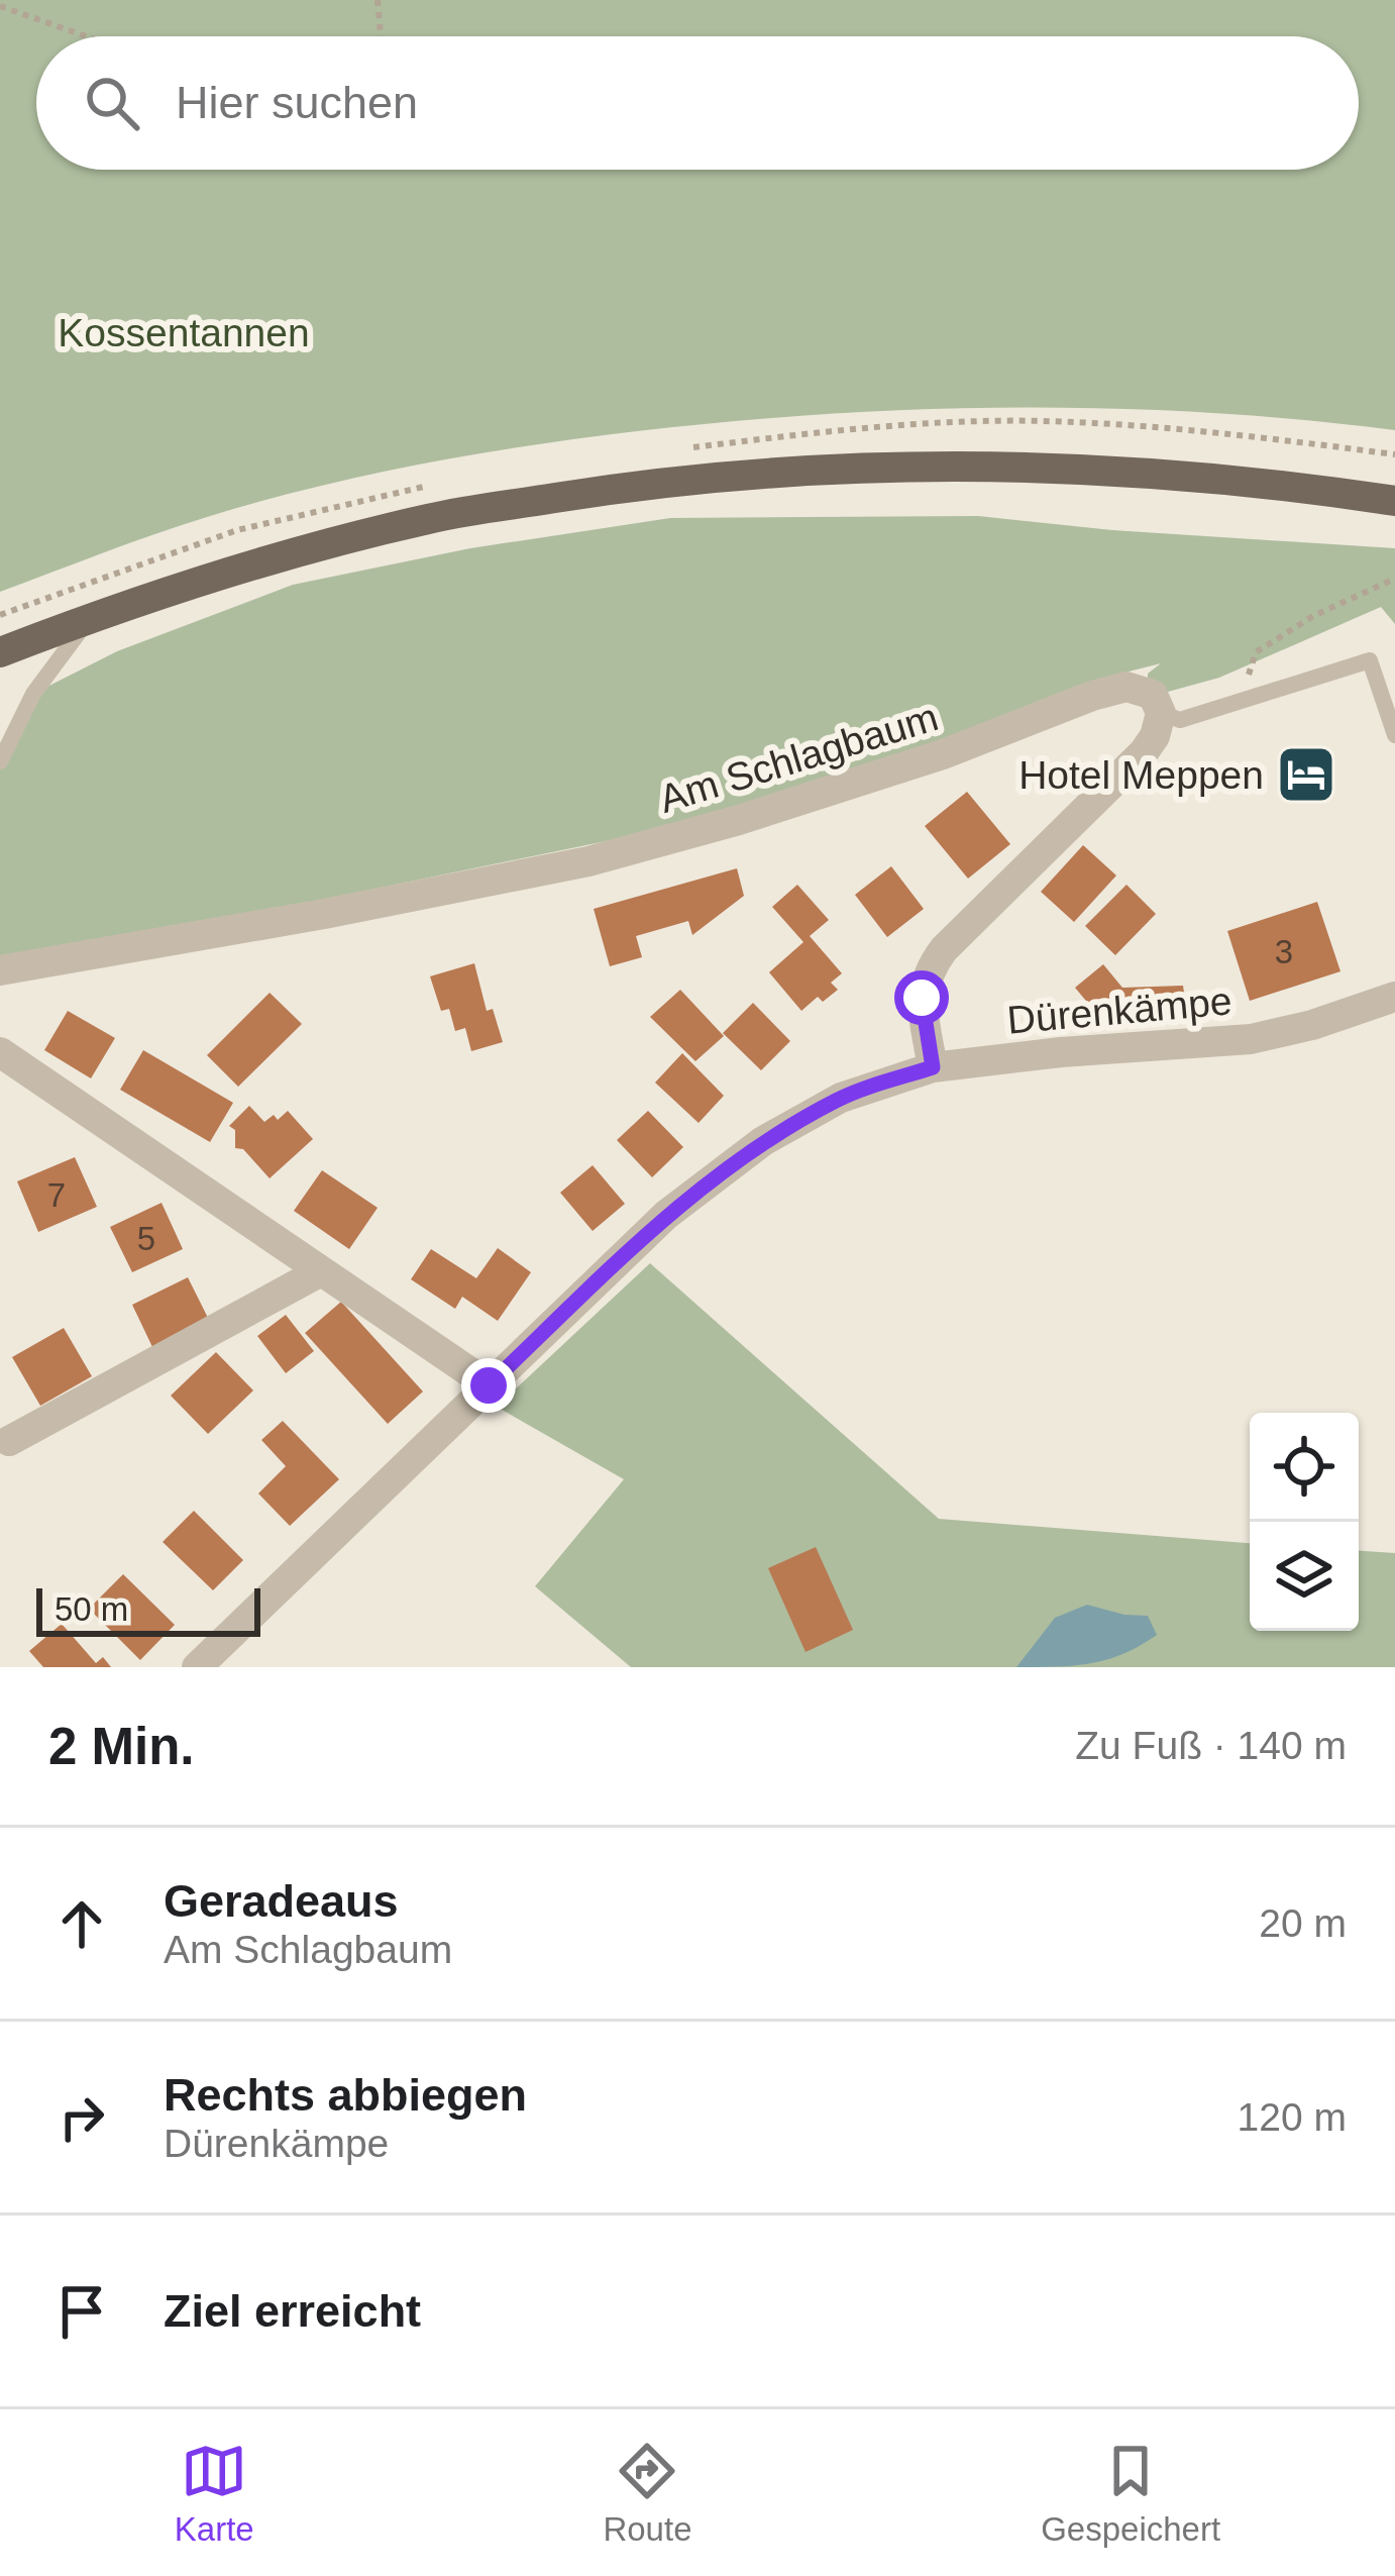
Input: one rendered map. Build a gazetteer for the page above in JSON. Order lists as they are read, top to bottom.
{
  "streets": {
    "street": ["Am Schlagbaum", "Dürenkämpe"]
  },
  "parks": ["Kossentannen"],
  "places": {
    "hotel": ["Hotel Meppen"]
  },
  "house_numbers": ["3", "7", "5"],
  "scale_bar": "50 m",
  "page": {
    "search": "Hier suchen",
    "scale": "50 m",
    "heading": ["2 Min.", "Zu Fuß · 140 m"],
    "list": [
      ["Geradeaus", "Am Schlagbaum", "20 m"],
      ["Rechts abbiegen", "Dürenkämpe", "120 m"],
      "Ziel erreicht"
    ],
    "nav": ["Karte", "Route", "Gespeichert"]
  }
}
